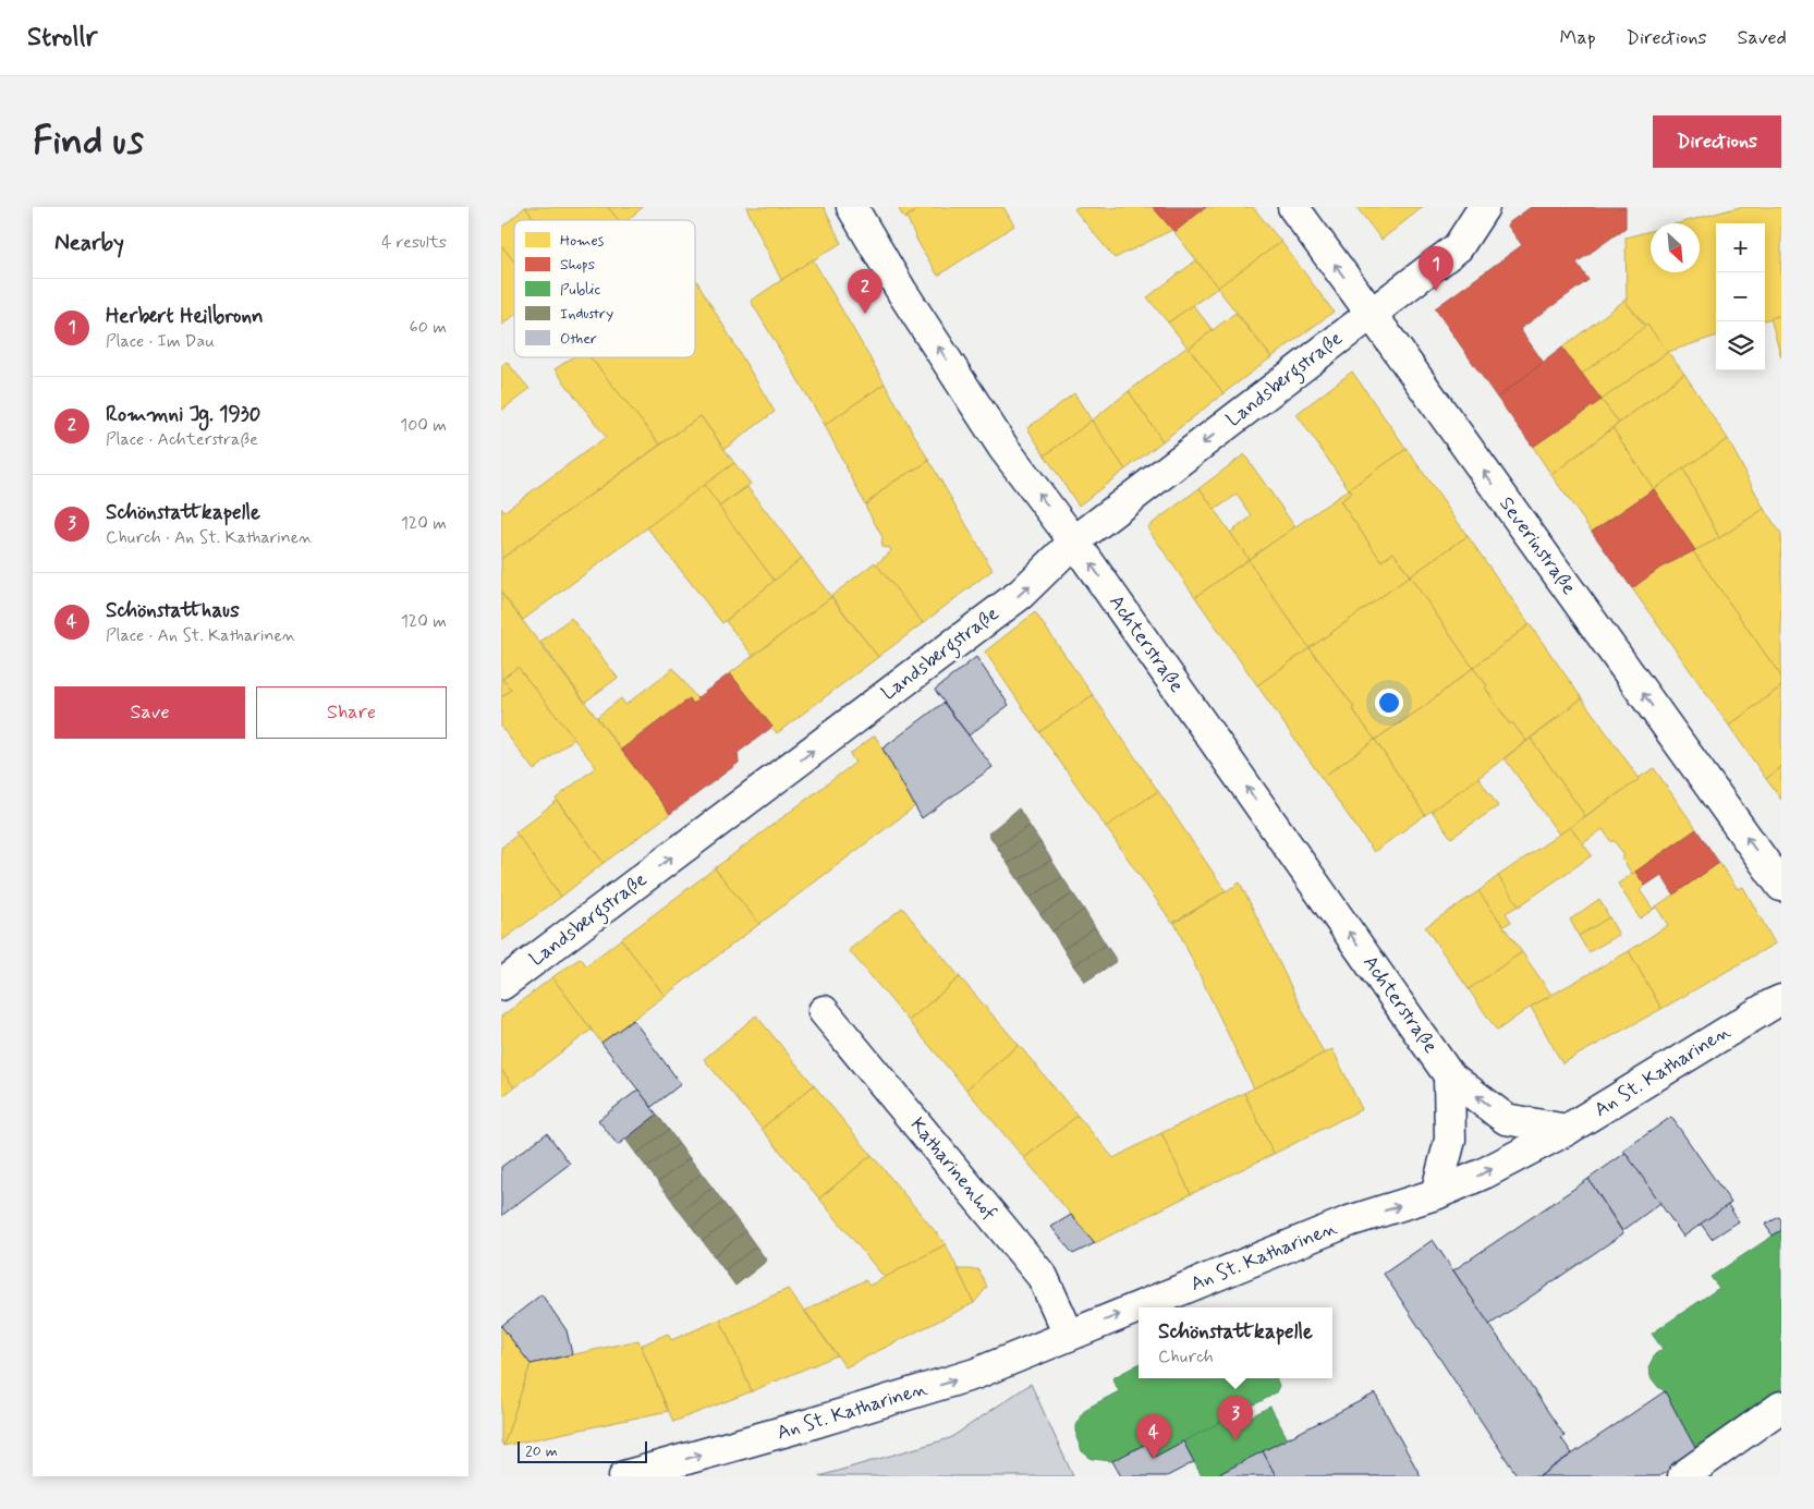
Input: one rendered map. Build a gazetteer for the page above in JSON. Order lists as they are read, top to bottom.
{
  "streets": {
    "street": [
      "Landsbergstraße",
      "Severinstraße",
      "Achterstraße",
      "An St. Katharinen",
      "Katharinenhof"
    ]
  },
  "crossings": [
    ["Landsbergstraße", "Severinstraße"],
    ["Landsbergstraße", "Achterstraße"],
    ["Achterstraße", "An St. Katharinen"],
    ["An St. Katharinen", "Katharinenhof"]
  ],
  "one_way": ["Severinstraße", "Achterstraße", "An St. Katharinen"],
  "legend": [
    "Homes",
    "Shops",
    "Public",
    "Industry",
    "Other"
  ],
  "scale_bar": "20 m",
  "north": "bottom right",
  "page": {
    "header": "Strollr",
    "nav": ["Map", "Directions", "Saved"],
    "buttons": [
      "Directions",
      ["Save", "Share"]
    ],
    "title": "Find us",
    "heading": ["Nearby", "4 results"],
    "map_buttons": ["+", "−"],
    "pins": [
      "1",
      "2",
      "3",
      "4"
    ],
    "list": [
      {
        "mark": "1",
        "name": "Herbert Heilbronn",
        "note": "Place · Im Dau",
        "value": "60 m"
      },
      {
        "mark": "2",
        "name": "Rommni Jg. 1930",
        "note": "Place · Achterstraße",
        "value": "100 m"
      },
      {
        "mark": "3",
        "name": "Schönstattkapelle",
        "note": "Church · An St. Katharinen",
        "value": "120 m"
      },
      {
        "mark": "4",
        "name": "Schönstatthaus",
        "note": "Place · An St. Katharinen",
        "value": "120 m"
      }
    ],
    "popup": ["Schönstattkapelle", "Church"],
    "scale": "20 m"
  }
}
